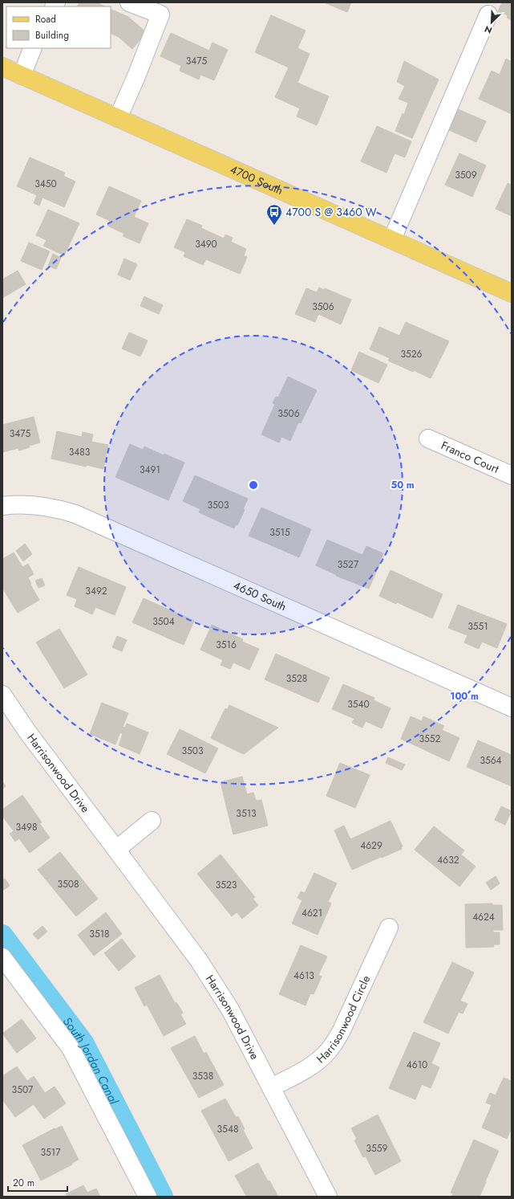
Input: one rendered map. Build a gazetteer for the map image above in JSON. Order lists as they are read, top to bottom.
{
  "streets": {
    "main road": ["4700 South"],
    "street": [
      "Franco Court",
      "4650 South",
      "Harrisonwood Drive",
      "Harrisonwood Circle"
    ]
  },
  "crossings": [
    ["Harrisonwood Drive", "Harrisonwood Circle"]
  ],
  "water": ["South Jordan Canal"],
  "places": {
    "bus stop": ["4700 S @ 3460 W"]
  },
  "house_numbers": [
    "3475",
    "3509",
    "3450",
    "3490",
    "3506",
    "3526",
    "3506",
    "3475",
    "3483",
    "3491",
    "3503",
    "3515",
    "3527",
    "3492",
    "3504",
    "3551",
    "3516",
    "3528",
    "3540",
    "3552",
    "3503",
    "3564",
    "3513",
    "3498",
    "4629",
    "4632",
    "3508",
    "3523",
    "4621",
    "4624",
    "3518",
    "4613",
    "4610",
    "3538",
    "3507",
    "3548",
    "3559",
    "3517"
  ],
  "legend": ["Road", "Building"],
  "scale_bar": "20 m",
  "north": "bottom left",
  "rings": ["50 m", "100 m"]
}
